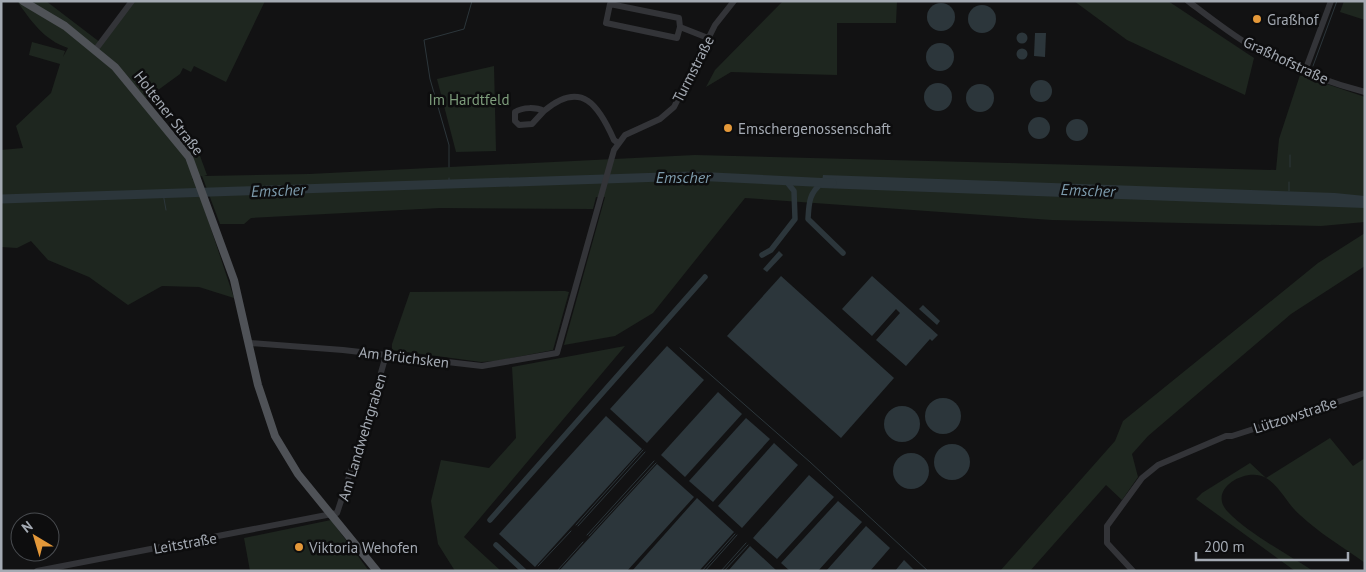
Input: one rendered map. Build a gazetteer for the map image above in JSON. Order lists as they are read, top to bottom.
{
  "streets": {
    "main road": ["Holtener Straße"],
    "street": [
      "Graßhofstraße",
      "Turmstraße",
      "Am Brüchsken",
      "Lützowstraße",
      "Am Landwehrgraben",
      "Leitstraße"
    ]
  },
  "crossings": [
    ["Turmstraße", "Am Brüchsken"],
    ["Holtener Straße", "Am Brüchsken"],
    ["Holtener Straße", "Am Landwehrgraben"],
    ["Holtener Straße", "Leitstraße"],
    ["Am Brüchsken", "Am Landwehrgraben"],
    ["Am Landwehrgraben", "Leitstraße"]
  ],
  "water": ["Emscher"],
  "parks": ["Im Hardtfeld"],
  "places": ["Graßhof", "Emschergenossenschaft", "Viktoria Wehofen"],
  "scale_bar": "200 m",
  "north": "top left"
}
